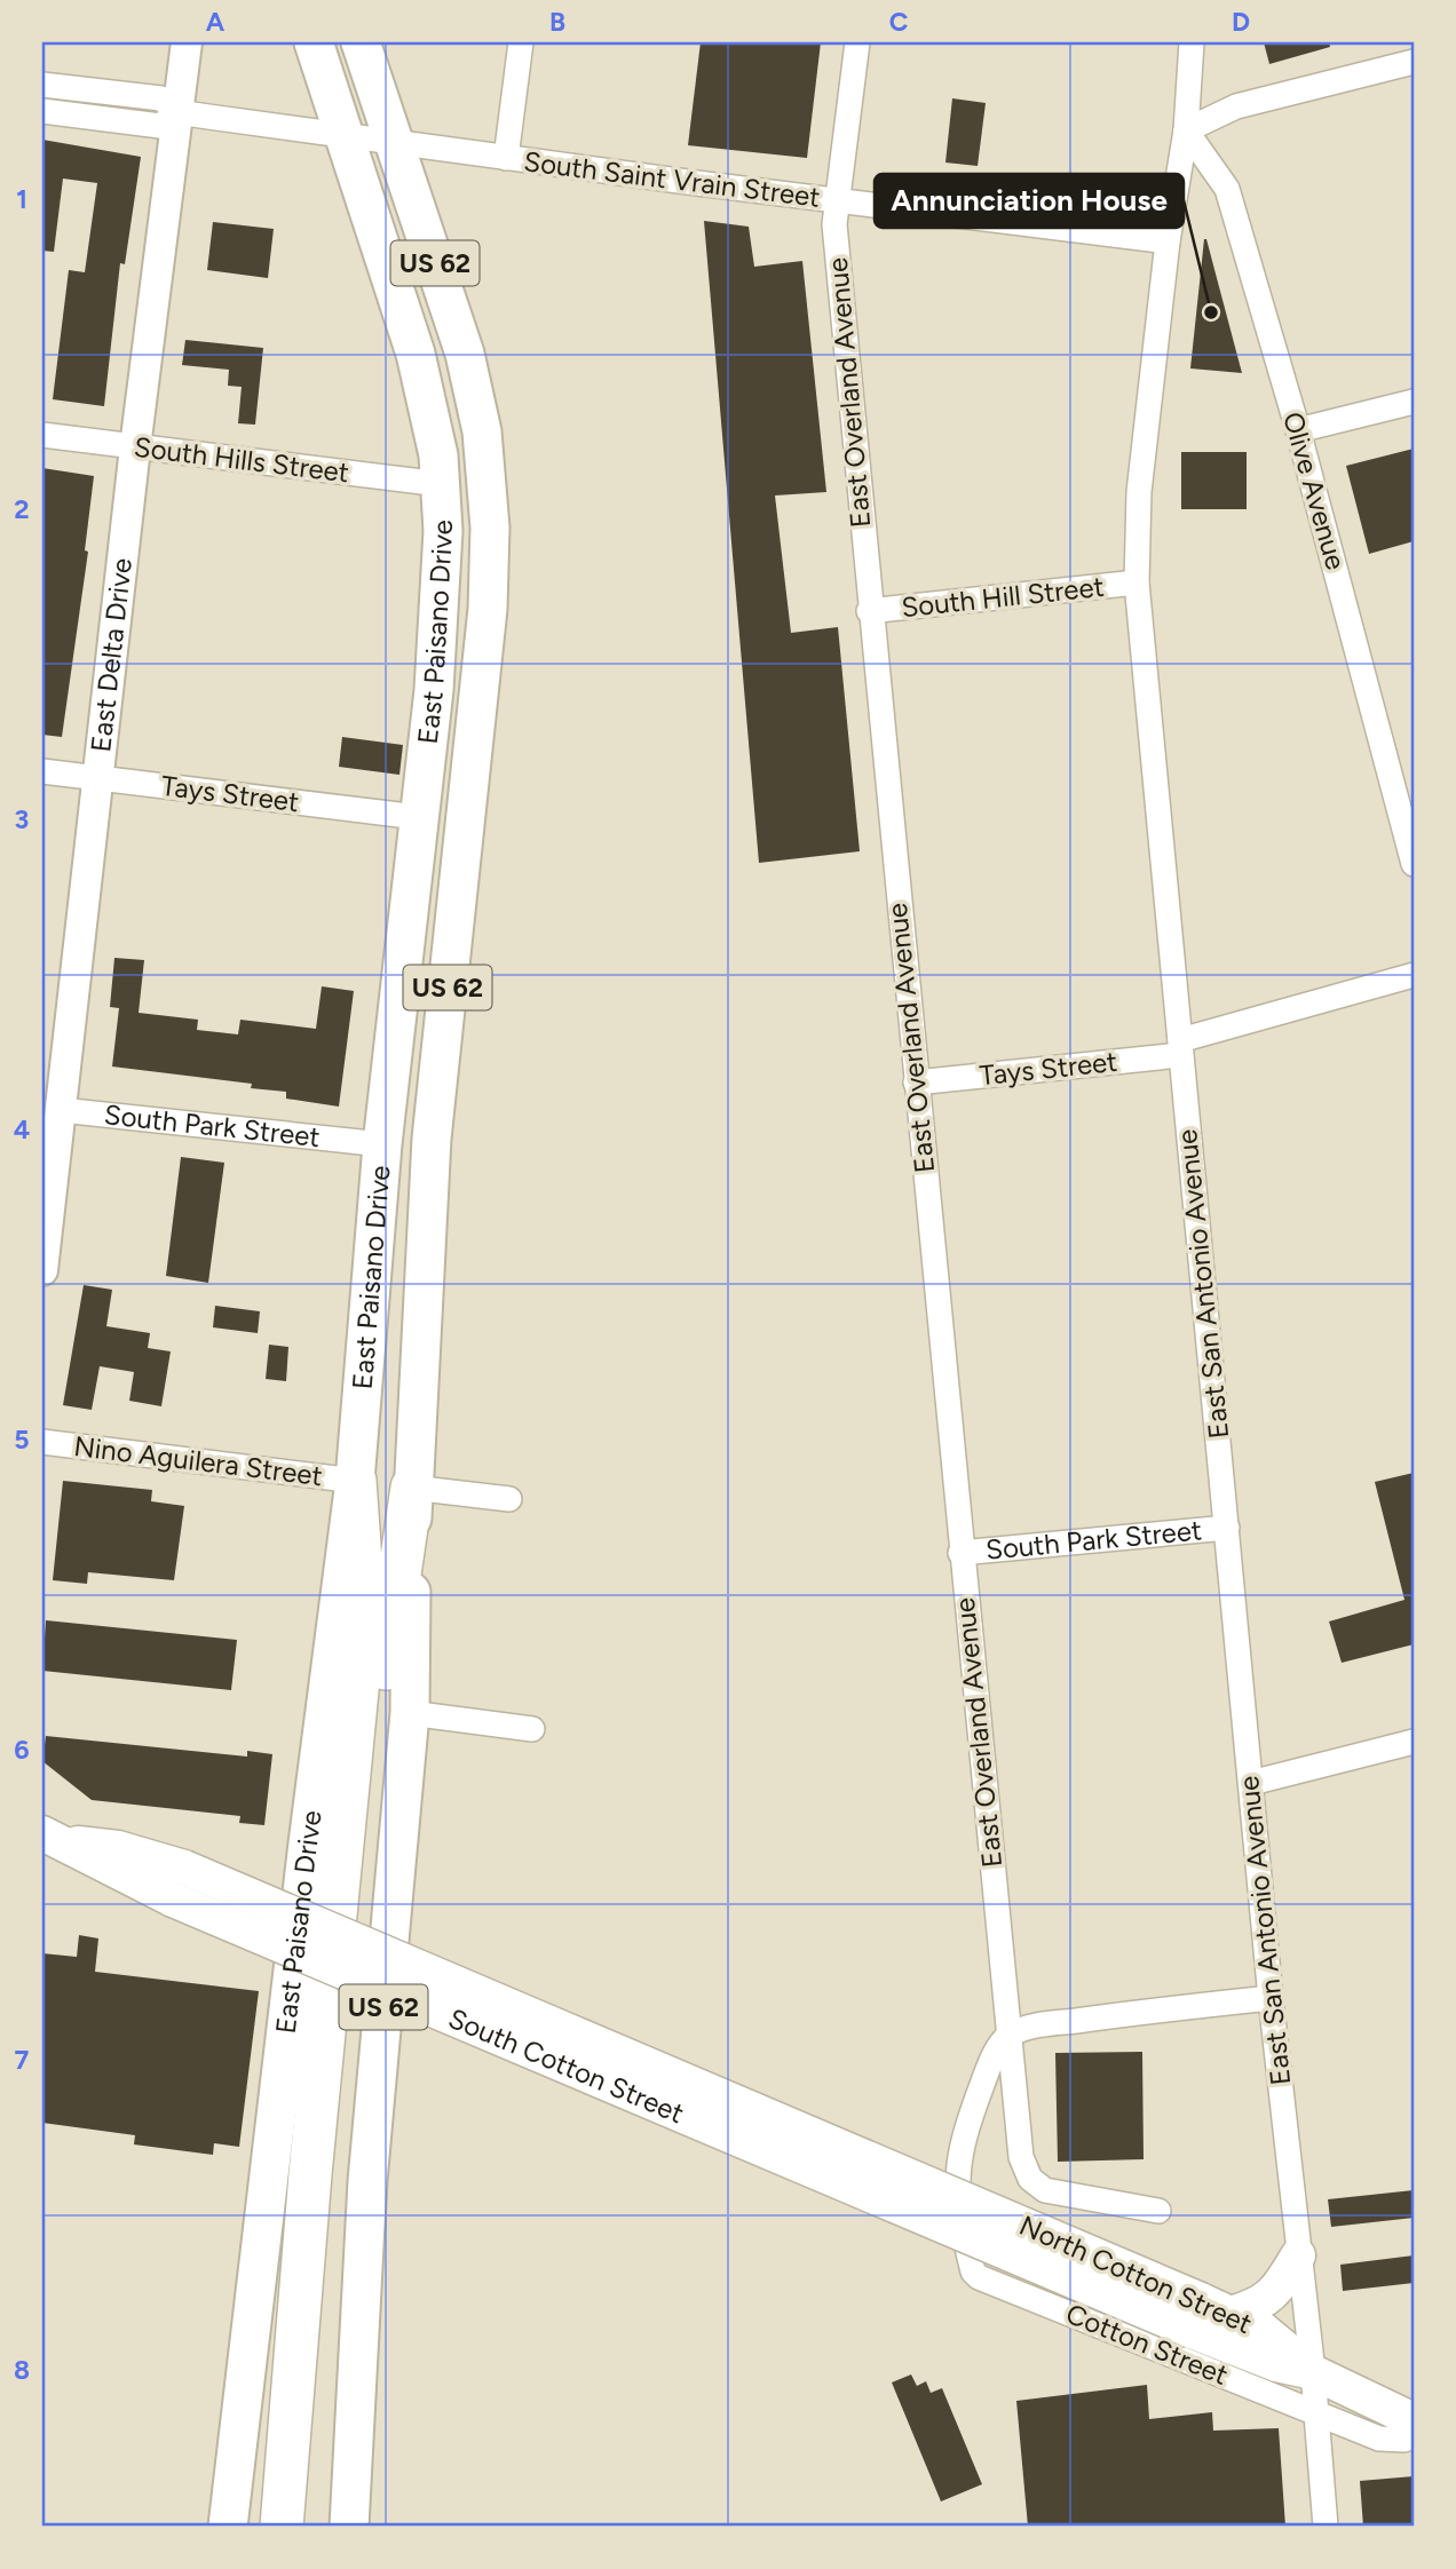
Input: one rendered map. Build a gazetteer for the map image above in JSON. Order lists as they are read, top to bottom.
{
  "streets": {
    "main road": [
      "US 62",
      "East Paisano Drive",
      "South Cotton Street",
      "North Cotton Street"
    ],
    "street": [
      "South Saint Vrain Street",
      "East Overland Avenue",
      "South Hills Street",
      "Olive Avenue",
      "South Hill Street",
      "East Delta Drive",
      "Tays Street",
      "South Park Street",
      "East San Antonio Avenue",
      "Nino Aguilera Street",
      "Cotton Street"
    ]
  },
  "crossings": [
    ["South Saint Vrain Street", "East Overland Avenue"],
    ["South Saint Vrain Street", "East Paisano Drive"],
    ["South Saint Vrain Street", "East Delta Drive"],
    ["South Saint Vrain Street", "East San Antonio Avenue"],
    ["East Overland Avenue", "South Hill Street"],
    ["East Overland Avenue", "Tays Street"],
    ["East Overland Avenue", "South Park Street"],
    ["East Overland Avenue", "Cotton Street"],
    ["South Hills Street", "East Paisano Drive"],
    ["South Hills Street", "East Delta Drive"],
    ["Olive Avenue", "East San Antonio Avenue"],
    ["South Hill Street", "East San Antonio Avenue"],
    ["East Paisano Drive", "Tays Street"],
    ["East Paisano Drive", "South Park Street"],
    ["East Paisano Drive", "Nino Aguilera Street"],
    ["East Delta Drive", "Tays Street"],
    ["East Delta Drive", "South Park Street"],
    ["Tays Street", "East San Antonio Avenue"],
    ["South Park Street", "East San Antonio Avenue"],
    ["East San Antonio Avenue", "North Cotton Street"],
    ["East San Antonio Avenue", "Cotton Street"],
    ["South Cotton Street", "North Cotton Street"]
  ],
  "places": ["Annunciation House"],
  "grid": {
    "columns": [
      "A",
      "B",
      "C",
      "D"
    ],
    "rows": [
      "1",
      "2",
      "3",
      "4",
      "5",
      "6",
      "7",
      "8"
    ]
  }
}
